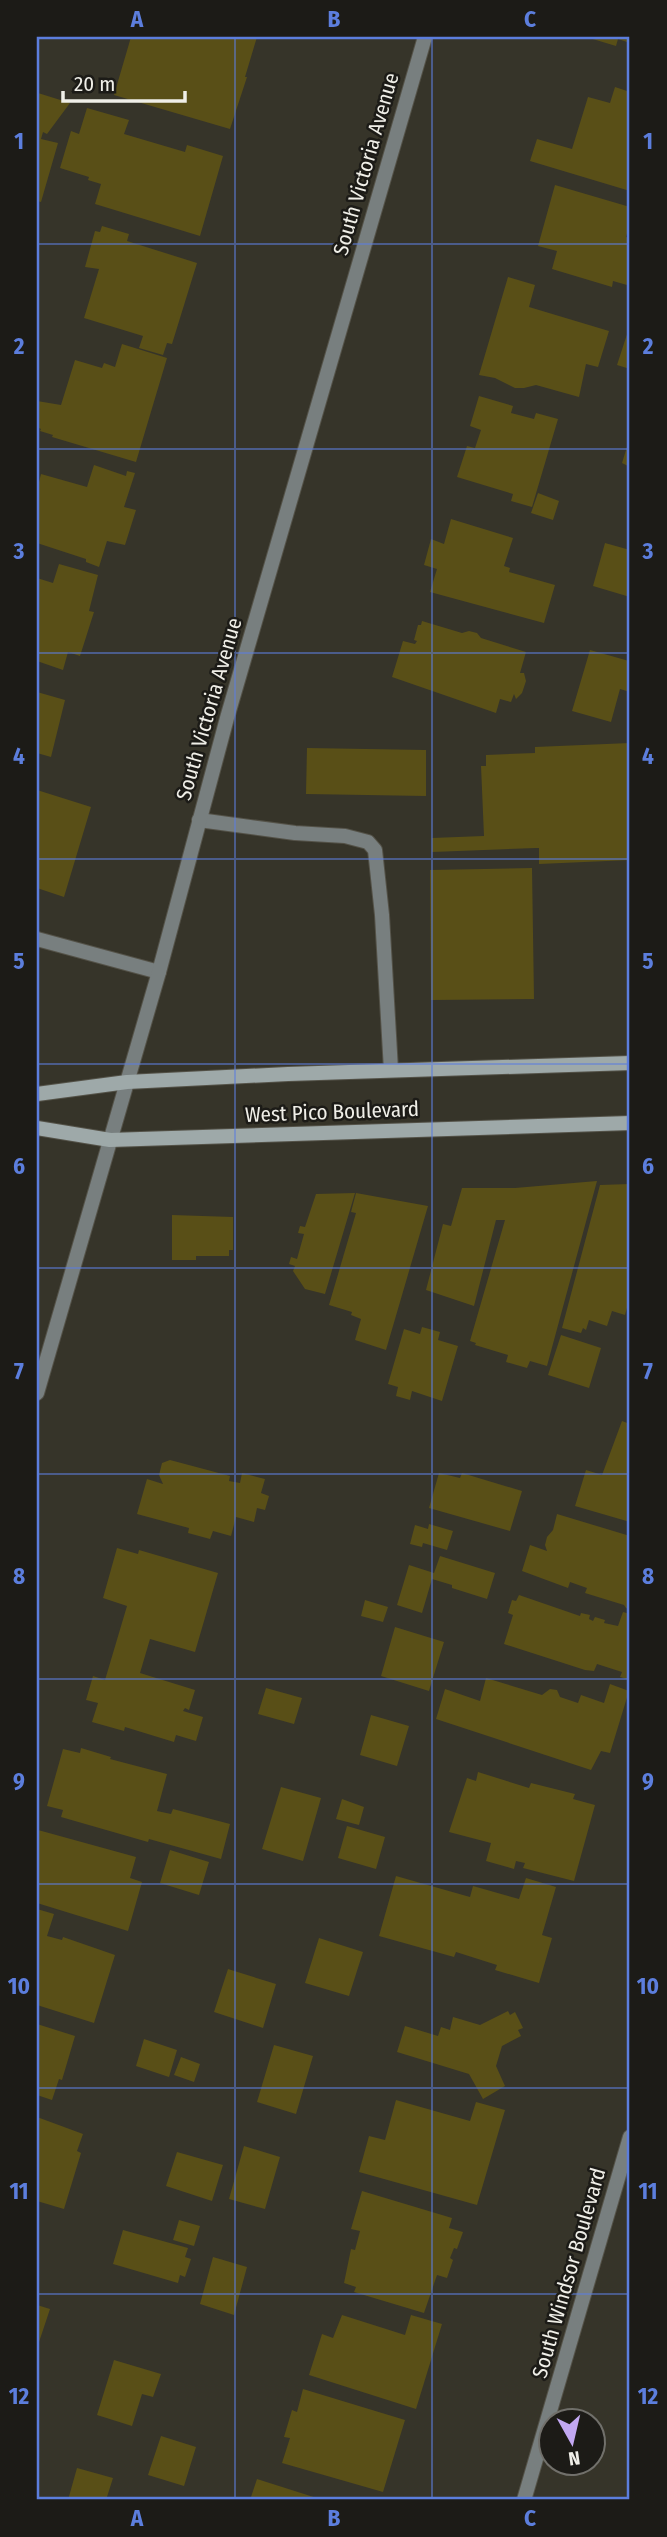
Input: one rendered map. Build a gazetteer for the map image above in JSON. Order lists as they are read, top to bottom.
{
  "streets": {
    "main road": ["West Pico Boulevard"],
    "street": ["South Victoria Avenue", "South Windsor Boulevard"]
  },
  "crossings": [
    ["South Victoria Avenue", "West Pico Boulevard"]
  ],
  "scale_bar": "20 m",
  "north": "bottom",
  "grid": {
    "columns": ["A", "B", "C"],
    "rows": [
      "1",
      "2",
      "3",
      "4",
      "5",
      "6",
      "7",
      "8",
      "9",
      "10",
      "11",
      "12"
    ]
  }
}
